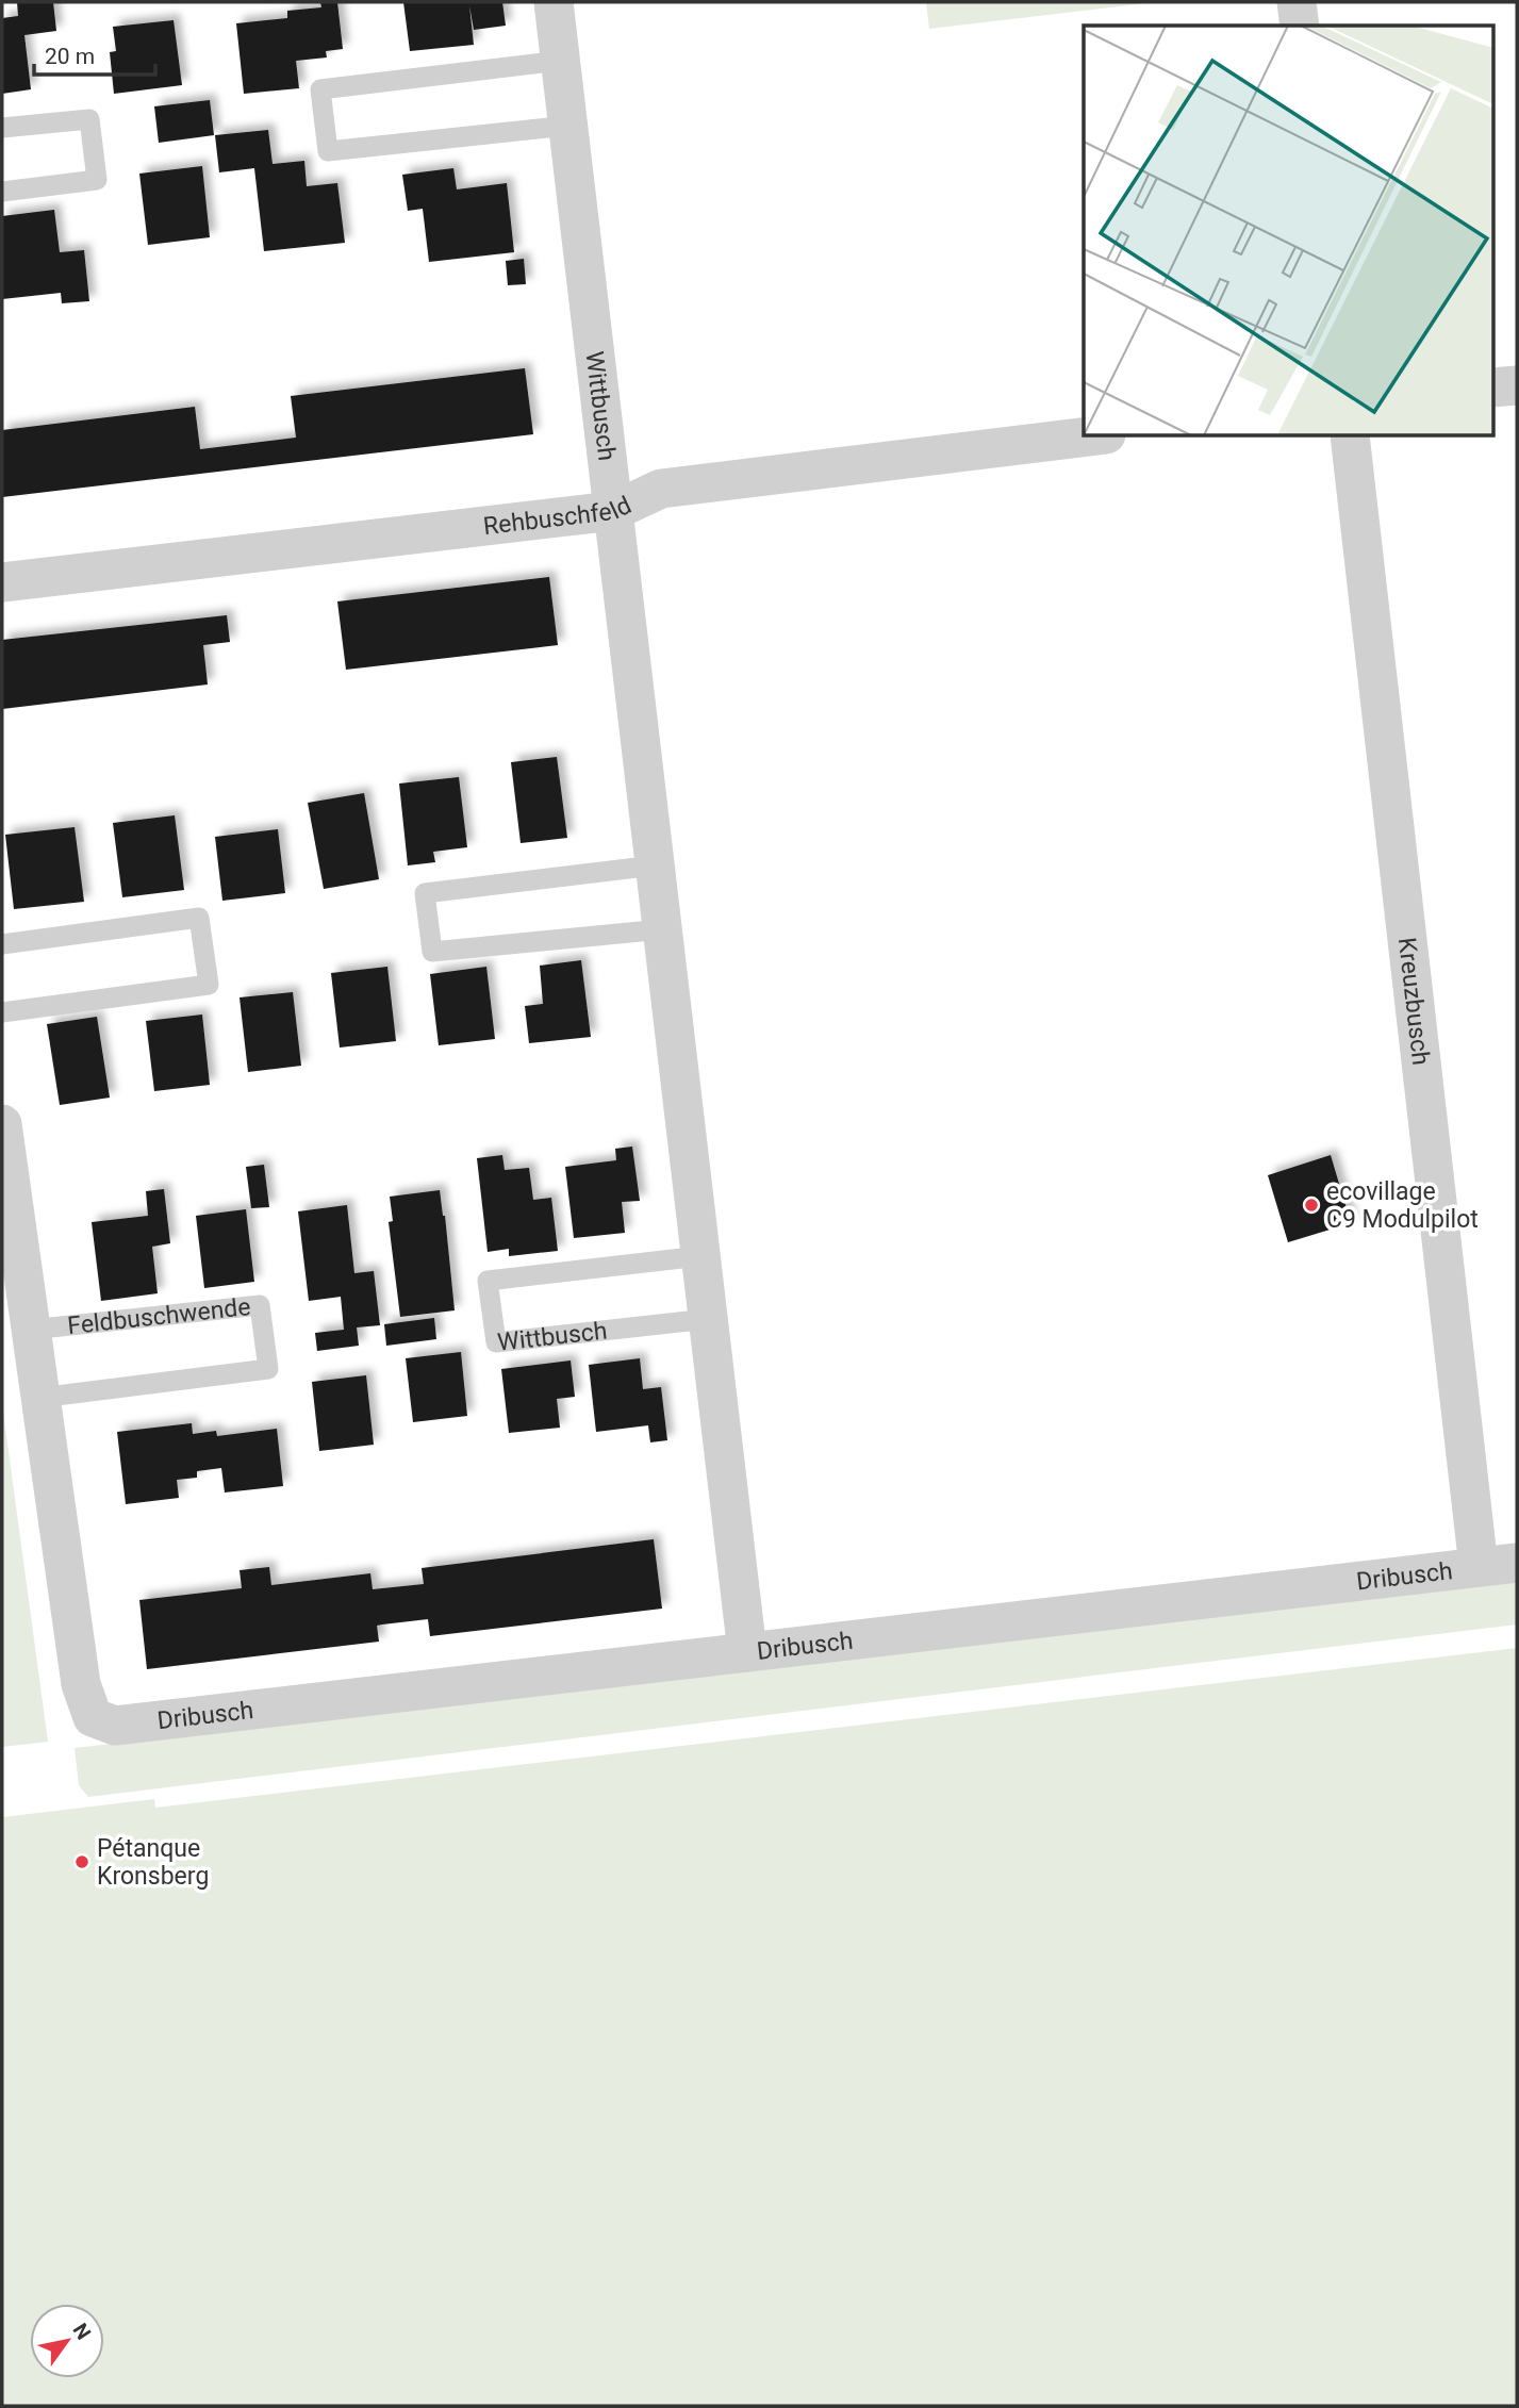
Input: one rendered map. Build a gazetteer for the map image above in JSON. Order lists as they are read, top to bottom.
{
  "streets": {
    "street": [
      "Wittbusch",
      "Rehbuschfeld",
      "Kreuzbusch",
      "Feldbuschwende",
      "Dribusch"
    ]
  },
  "crossings": [
    ["Wittbusch", "Rehbuschfeld"],
    ["Wittbusch", "Dribusch"],
    ["Kreuzbusch", "Dribusch"],
    ["Feldbuschwende", "Dribusch"]
  ],
  "places": ["ecovillage C9 Modulpilot", "Pétanque Kronsberg"],
  "scale_bar": "20 m",
  "north": "top right"
}
